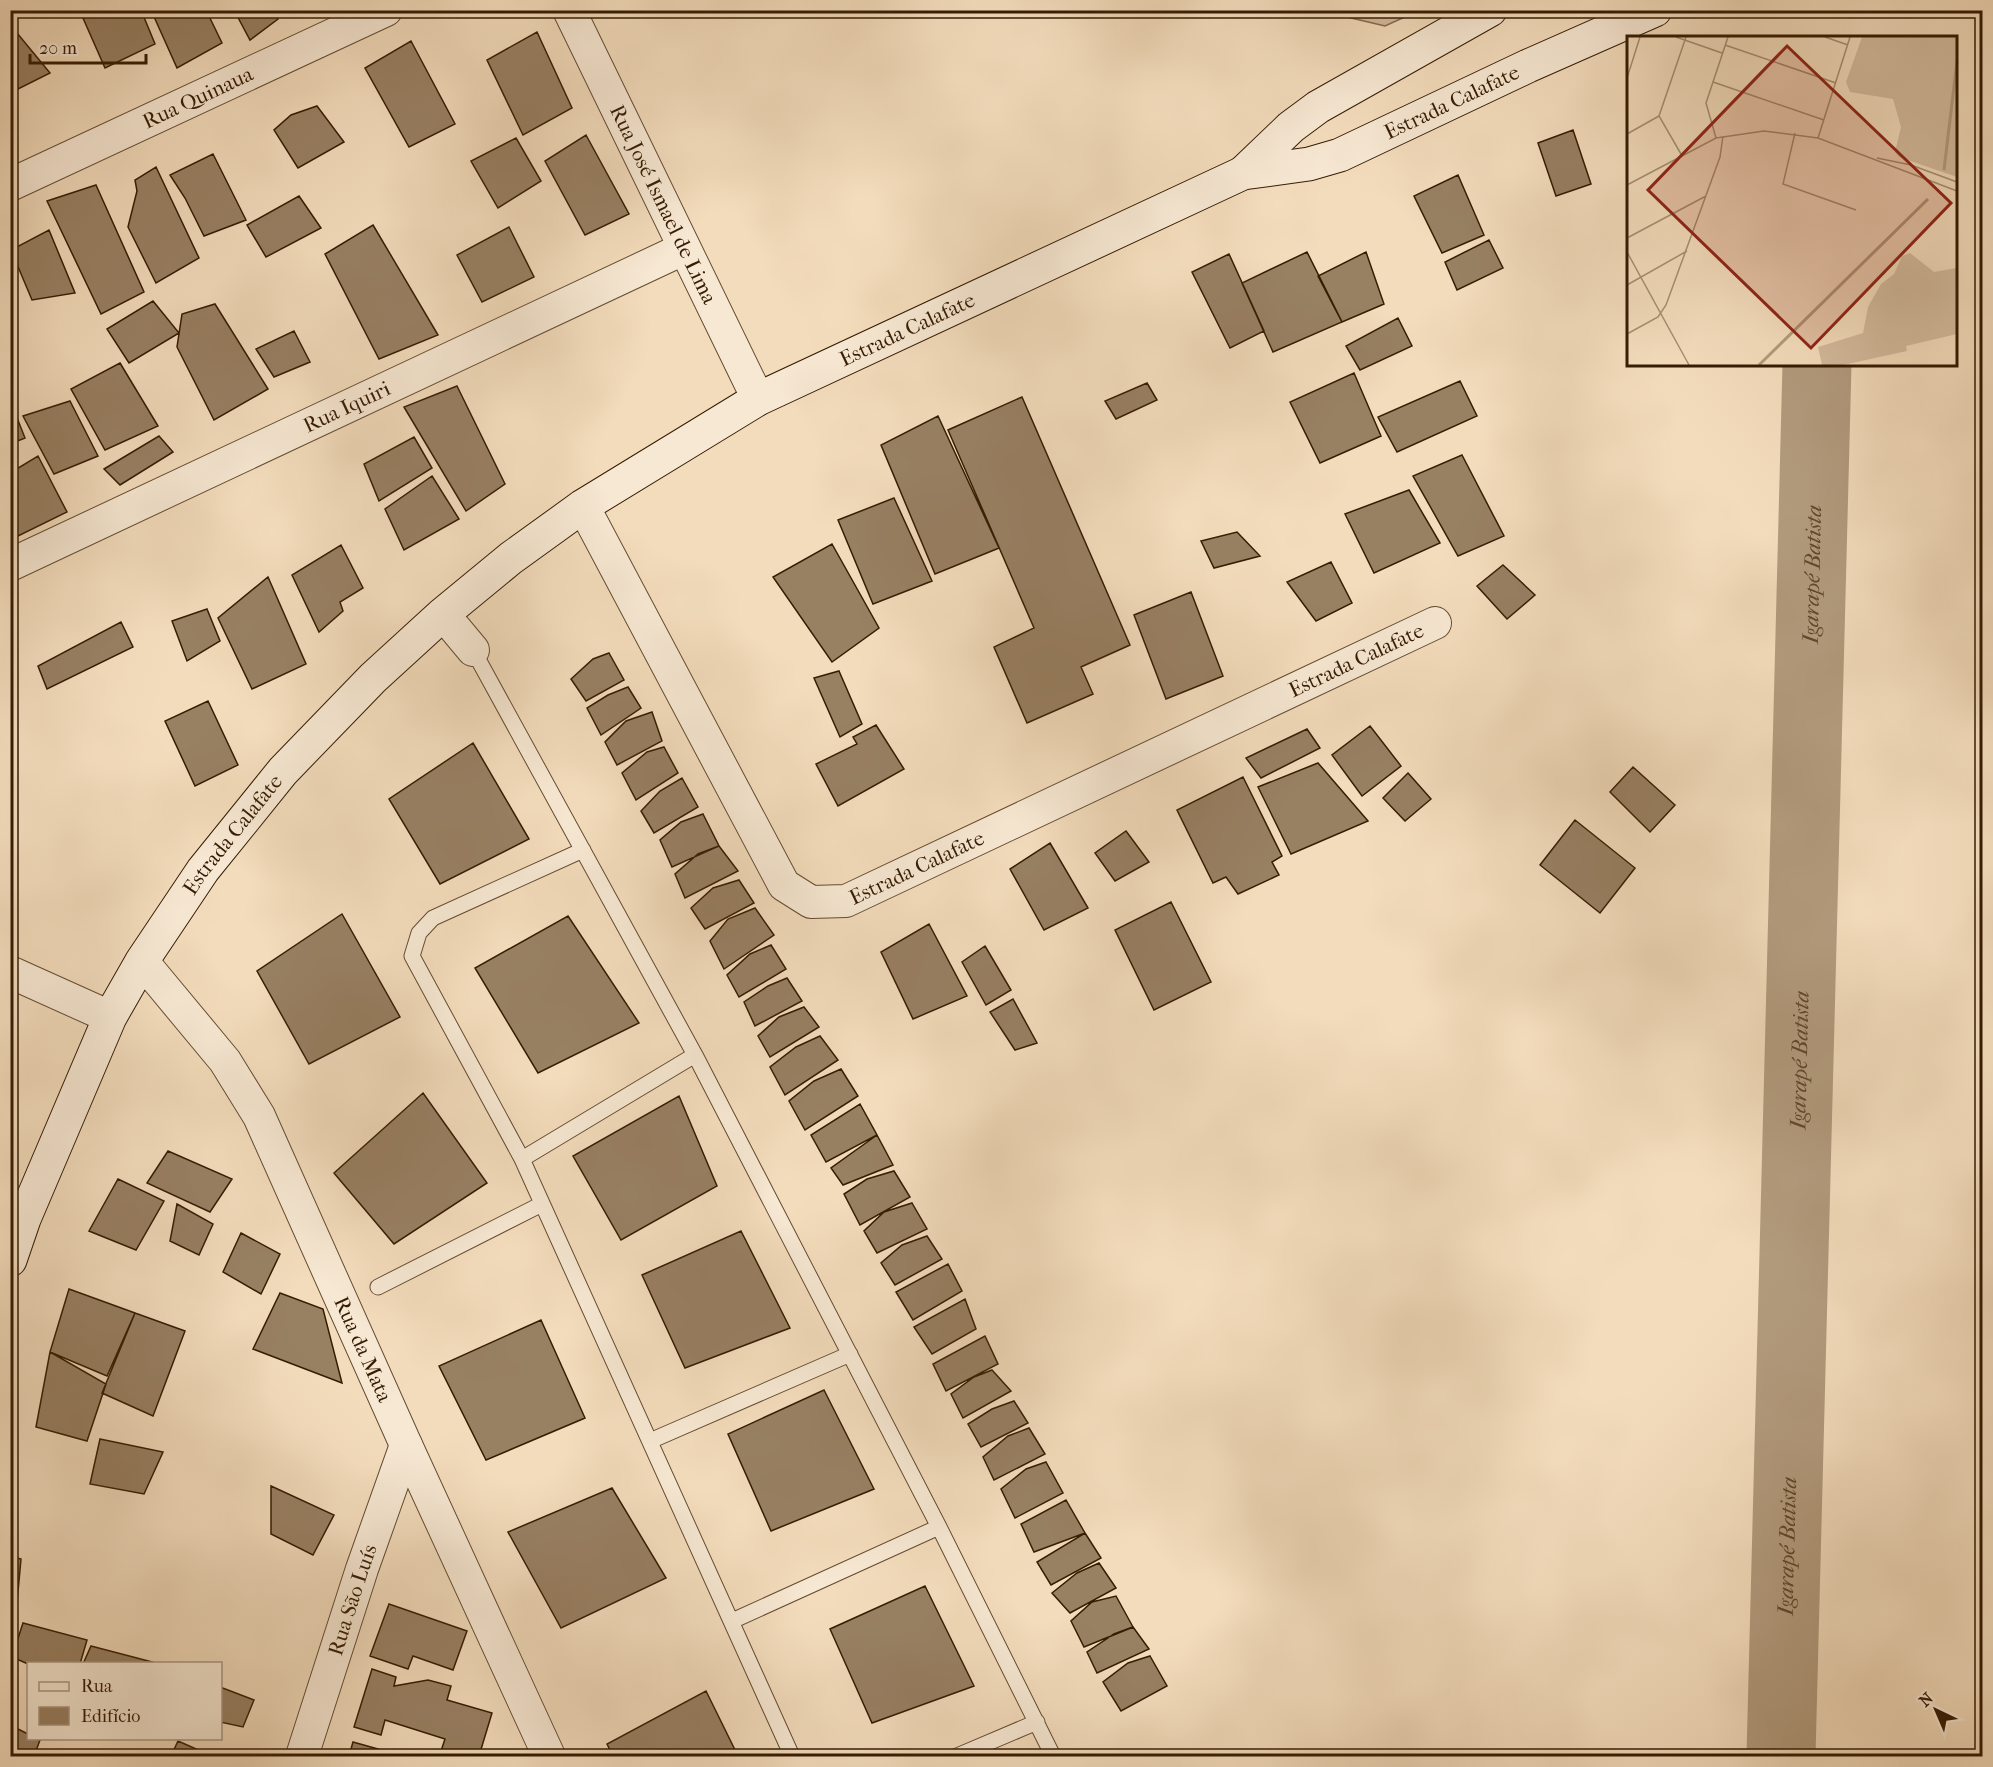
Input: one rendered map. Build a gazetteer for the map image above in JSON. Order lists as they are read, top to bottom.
{
  "streets": {
    "street": [
      "Rua Quinaua",
      "Estrada Calafate",
      "Rua José Ismael de Lima",
      "Rua Iquiri",
      "Rua da Mata",
      "Rua São Luís"
    ]
  },
  "crossings": [
    ["Estrada Calafate", "Rua José Ismael de Lima"],
    ["Estrada Calafate", "Rua da Mata"],
    ["Rua José Ismael de Lima", "Rua Iquiri"],
    ["Rua da Mata", "Rua São Luís"]
  ],
  "water": ["Igarapé Batista"],
  "legend": ["Rua", "Edifício"],
  "scale_bar": "20 m",
  "north": "top left"
}
